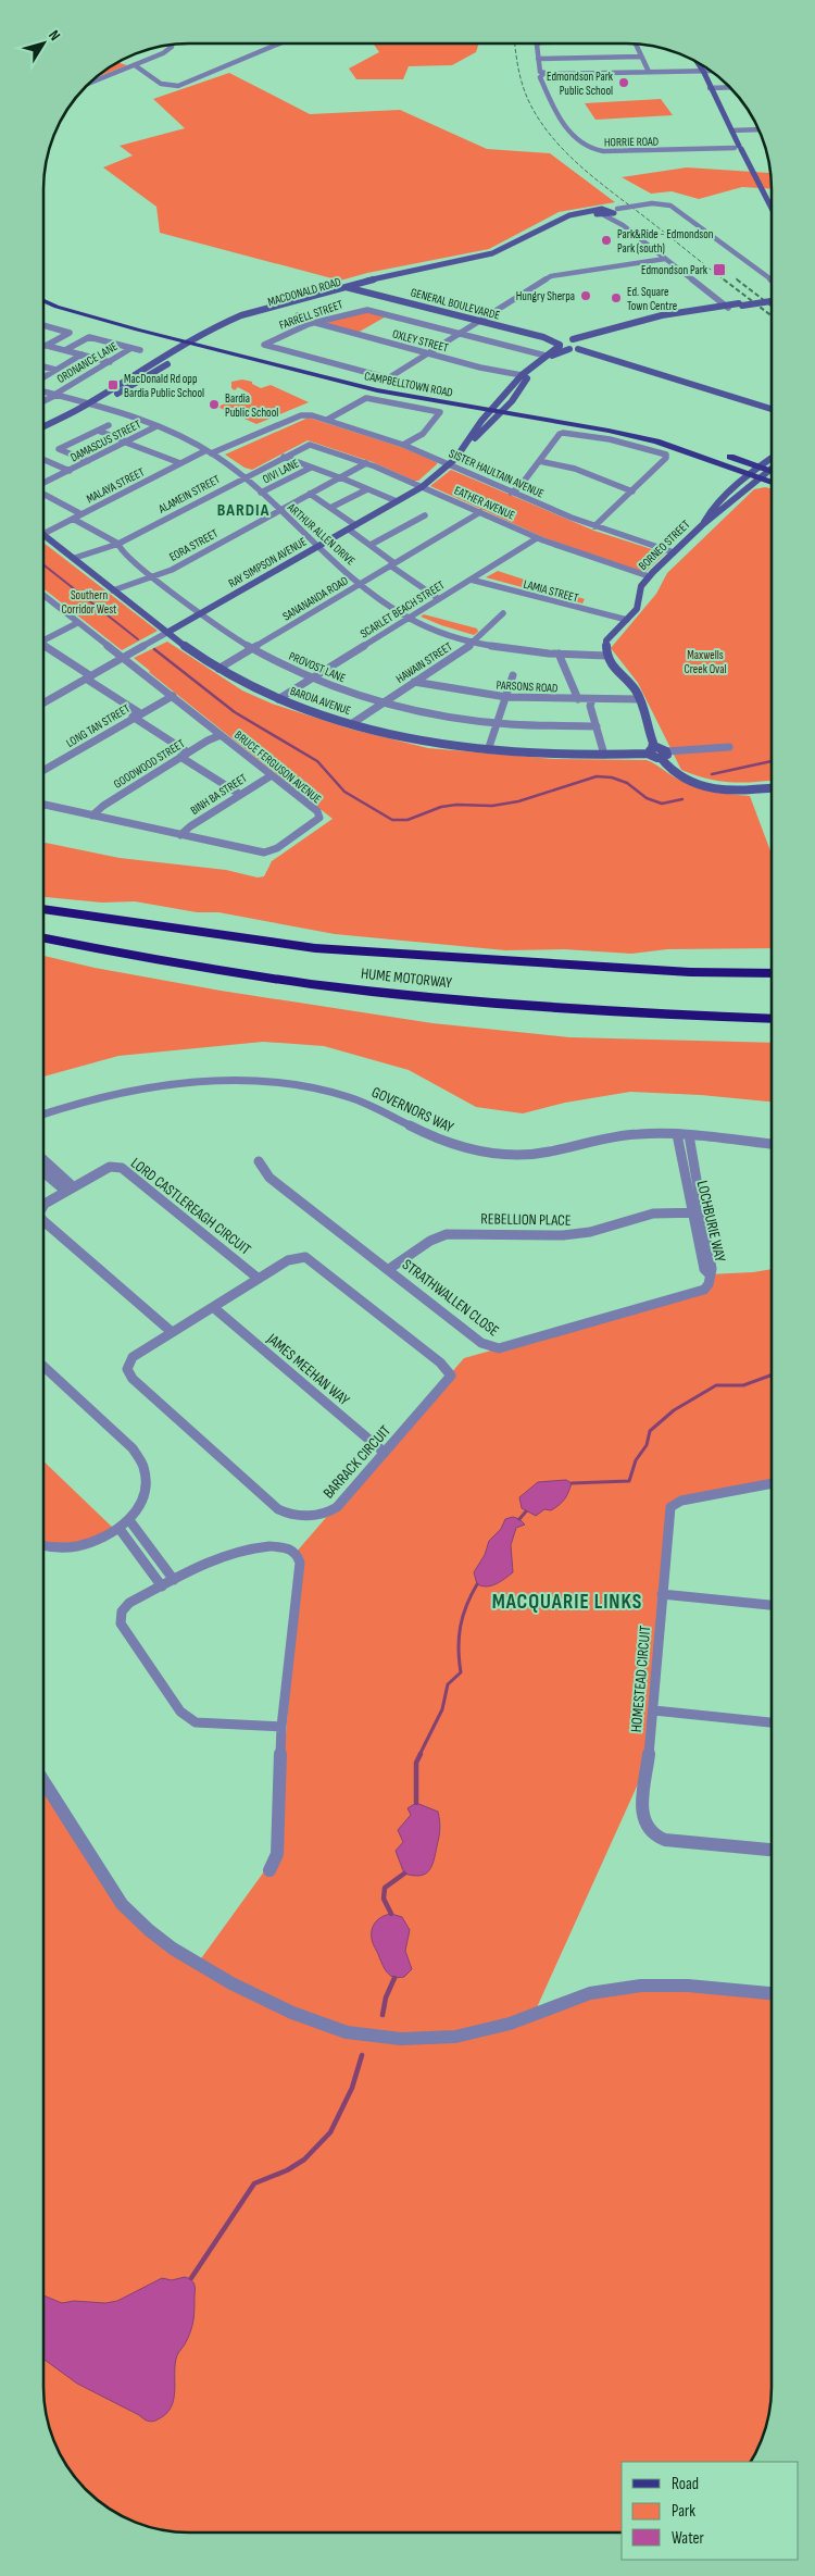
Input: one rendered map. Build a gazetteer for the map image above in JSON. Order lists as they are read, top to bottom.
{
  "streets": {
    "highway": ["HUME MOTORWAY"],
    "main road": ["CAMPBELLTOWN ROAD"],
    "street": [
      "HORRIE ROAD",
      "MACDONALD ROAD",
      "GENERAL BOULEVARDE",
      "FARRELL STREET",
      "OXLEY STREET",
      "ORDNANCE LANE",
      "DAMASCUS STREET",
      "OIVI LANE",
      "SISTER HAULTAIN AVENUE",
      "MALAYA STREET",
      "ALAMEIN STREET",
      "EATHER AVENUE",
      "ARTHUR ALLEN DRIVE",
      "EORA STREET",
      "BORNEO STREET",
      "RAY SIMPSON AVENUE",
      "LAMIA STREET",
      "SANANANDA ROAD",
      "SCARLET BEACH STREET",
      "HAWAIN STREET",
      "PROVOST LANE",
      "PARSONS ROAD",
      "BARDIA AVENUE",
      "LONG TAN STREET",
      "GOODWOOD STREET",
      "BRUCE FERGUSON AVENUE",
      "BINH BA STREET",
      "GOVERNORS WAY",
      "LORD CASTLEREAGH CIRCUIT",
      "REBELLION PLACE",
      "LOCHBURIE WAY",
      "STRATHWALLEN CLOSE",
      "JAMES MEEHAN WAY",
      "BARRACK CIRCUIT",
      "HOMESTEAD CIRCUIT"
    ]
  },
  "crossings": [
    ["MACDONALD ROAD", "GENERAL BOULEVARDE"],
    ["MACDONALD ROAD", "CAMPBELLTOWN ROAD"],
    ["MACDONALD ROAD", "ARTHUR ALLEN DRIVE"],
    ["FARRELL STREET", "OXLEY STREET"],
    ["ORDNANCE LANE", "ARTHUR ALLEN DRIVE"],
    ["CAMPBELLTOWN ROAD", "BORNEO STREET"],
    ["CAMPBELLTOWN ROAD", "RAY SIMPSON AVENUE"],
    ["DAMASCUS STREET", "ARTHUR ALLEN DRIVE"],
    ["OIVI LANE", "ARTHUR ALLEN DRIVE"],
    ["SISTER HAULTAIN AVENUE", "MALAYA STREET"],
    ["SISTER HAULTAIN AVENUE", "BORNEO STREET"],
    ["SISTER HAULTAIN AVENUE", "RAY SIMPSON AVENUE"],
    ["MALAYA STREET", "ARTHUR ALLEN DRIVE"],
    ["MALAYA STREET", "PROVOST LANE"],
    ["ALAMEIN STREET", "EATHER AVENUE"],
    ["ALAMEIN STREET", "ARTHUR ALLEN DRIVE"],
    ["ALAMEIN STREET", "PROVOST LANE"],
    ["ALAMEIN STREET", "BARDIA AVENUE"],
    ["EATHER AVENUE", "EORA STREET"],
    ["EATHER AVENUE", "BORNEO STREET"],
    ["EATHER AVENUE", "RAY SIMPSON AVENUE"],
    ["EATHER AVENUE", "SANANANDA ROAD"],
    ["EATHER AVENUE", "SCARLET BEACH STREET"],
    ["ARTHUR ALLEN DRIVE", "EORA STREET"],
    ["ARTHUR ALLEN DRIVE", "BORNEO STREET"],
    ["ARTHUR ALLEN DRIVE", "RAY SIMPSON AVENUE"],
    ["ARTHUR ALLEN DRIVE", "SANANANDA ROAD"],
    ["ARTHUR ALLEN DRIVE", "SCARLET BEACH STREET"],
    ["ARTHUR ALLEN DRIVE", "HAWAIN STREET"],
    ["EORA STREET", "PROVOST LANE"],
    ["EORA STREET", "BARDIA AVENUE"],
    ["BORNEO STREET", "LAMIA STREET"],
    ["RAY SIMPSON AVENUE", "PROVOST LANE"],
    ["RAY SIMPSON AVENUE", "BARDIA AVENUE"],
    ["RAY SIMPSON AVENUE", "BRUCE FERGUSON AVENUE"],
    ["LAMIA STREET", "SCARLET BEACH STREET"],
    ["SANANANDA ROAD", "PROVOST LANE"],
    ["SANANANDA ROAD", "BARDIA AVENUE"],
    ["SCARLET BEACH STREET", "PROVOST LANE"],
    ["SCARLET BEACH STREET", "BARDIA AVENUE"],
    ["HAWAIN STREET", "PROVOST LANE"],
    ["HAWAIN STREET", "PARSONS ROAD"],
    ["HAWAIN STREET", "BARDIA AVENUE"],
    ["LONG TAN STREET", "BRUCE FERGUSON AVENUE"],
    ["GOODWOOD STREET", "BRUCE FERGUSON AVENUE"],
    ["BRUCE FERGUSON AVENUE", "BINH BA STREET"],
    ["GOVERNORS WAY", "LOCHBURIE WAY"],
    ["LORD CASTLEREAGH CIRCUIT", "BARRACK CIRCUIT"],
    ["REBELLION PLACE", "LOCHBURIE WAY"],
    ["REBELLION PLACE", "STRATHWALLEN CLOSE"],
    ["LOCHBURIE WAY", "STRATHWALLEN CLOSE"],
    ["JAMES MEEHAN WAY", "BARRACK CIRCUIT"]
  ],
  "districts": ["BARDIA", "MACQUARIE LINKS"],
  "parks": ["Southern Corridor West", "Maxwells Creek Oval"],
  "places": {
    "other": [
      "Edmondson Park Public School",
      "Park&Ride - Edmondson Park (south)",
      "Hungry Sherpa",
      "Ed. Square Town Centre",
      "Bardia Public School"
    ],
    "transit": ["Edmondson Park", "MacDonald Rd opp Bardia Public School"]
  },
  "legend": ["Road", "Park", "Water"],
  "north": "top right"
}
